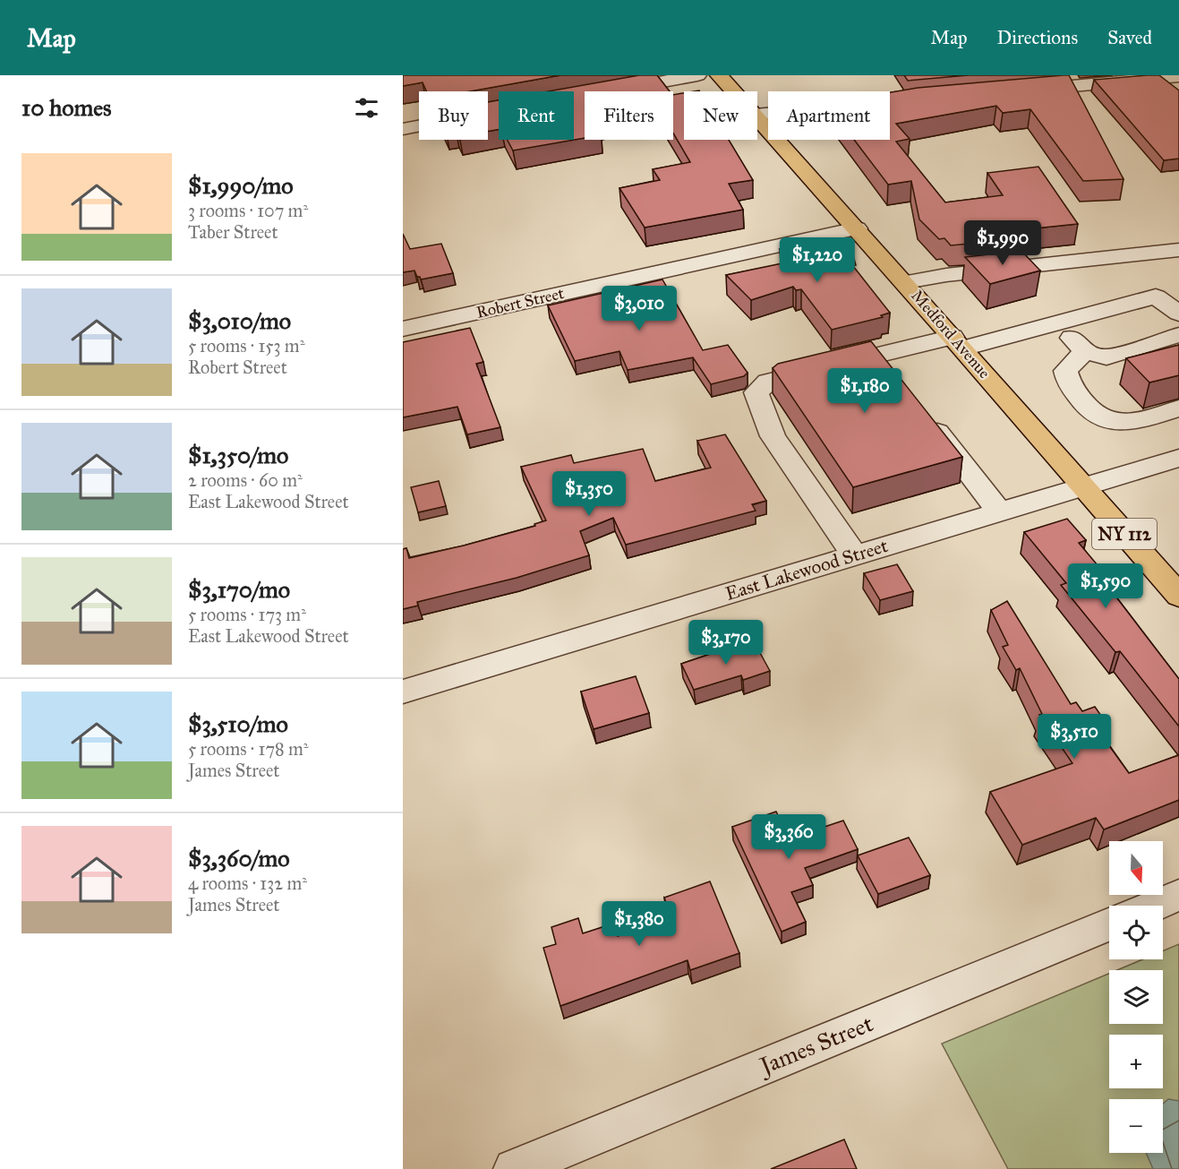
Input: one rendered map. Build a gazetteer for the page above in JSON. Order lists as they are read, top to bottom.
{
  "streets": {
    "main road": ["Medford Avenue", "NY 112"],
    "street": ["Robert Street", "East Lakewood Street", "James Street"]
  },
  "crossings": [
    ["Robert Street", "Medford Avenue"],
    ["Medford Avenue", "East Lakewood Street"]
  ],
  "north": "bottom",
  "page": {
    "header": "Map",
    "nav": ["Map", "Directions", "Saved"],
    "heading": "10 homes",
    "chip": [
      "Buy",
      "Rent",
      "Filters",
      "New",
      "Apartment"
    ],
    "list": [
      {
        "name": "$1,990/mo",
        "note": "3 rooms · 107 m² · Taber Street"
      },
      {
        "name": "$3,010/mo",
        "note": "5 rooms · 153 m² · Robert Street"
      },
      {
        "name": "$1,350/mo",
        "note": "2 rooms · 60 m² · East Lakewood Street"
      },
      {
        "name": "$3,170/mo",
        "note": "5 rooms · 173 m² · East Lakewood Street"
      },
      {
        "name": "$3,510/mo",
        "note": "5 rooms · 178 m² · James Street"
      },
      {
        "name": "$3,360/mo",
        "note": "4 rooms · 132 m² · James Street"
      }
    ],
    "price": [
      "$1,990",
      "$1,220",
      "$3,010",
      "$1,180",
      "$1,350",
      "$1,590",
      "$3,170",
      "$3,510",
      "$3,360",
      "$1,380"
    ],
    "map_buttons": ["+", "−"]
  }
}
